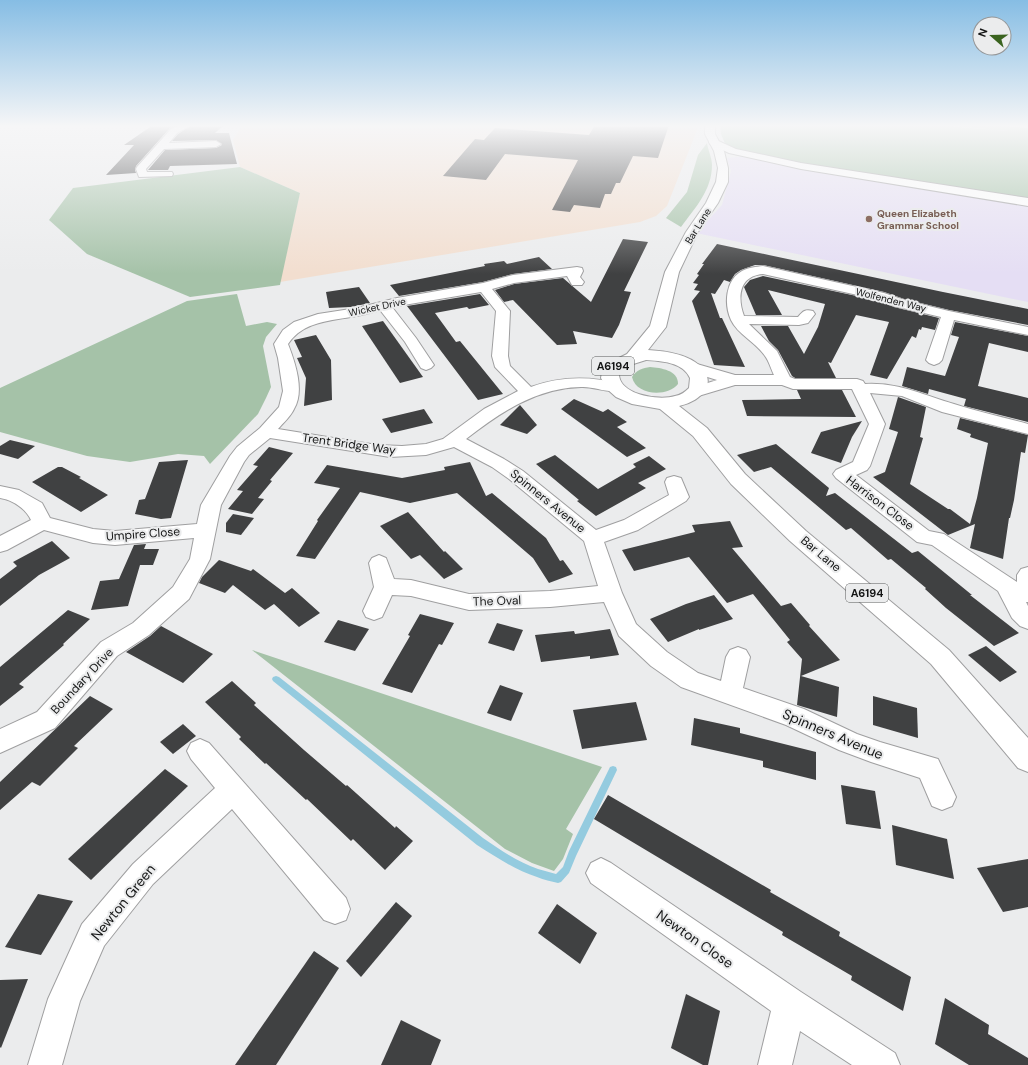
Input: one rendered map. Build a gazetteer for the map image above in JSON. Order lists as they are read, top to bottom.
{
  "streets": {
    "main road": ["Bar Lane", "A6194"],
    "street": [
      "Wolfenden Way",
      "Wicket Drive",
      "Trent Bridge Way",
      "Spinners Avenue",
      "Harrison Close",
      "Umpire Close",
      "The Oval",
      "Boundary Drive",
      "Newton Green",
      "Newton Close"
    ]
  },
  "crossings": [
    ["Bar Lane", "A6194"],
    ["Wicket Drive", "Trent Bridge Way"],
    ["Wicket Drive", "Boundary Drive"],
    ["A6194", "Trent Bridge Way"],
    ["Trent Bridge Way", "Spinners Avenue"],
    ["Trent Bridge Way", "Boundary Drive"],
    ["Spinners Avenue", "The Oval"],
    ["Umpire Close", "Boundary Drive"]
  ],
  "places": ["Queen Elizabeth Grammar School"],
  "north": "left"
}
